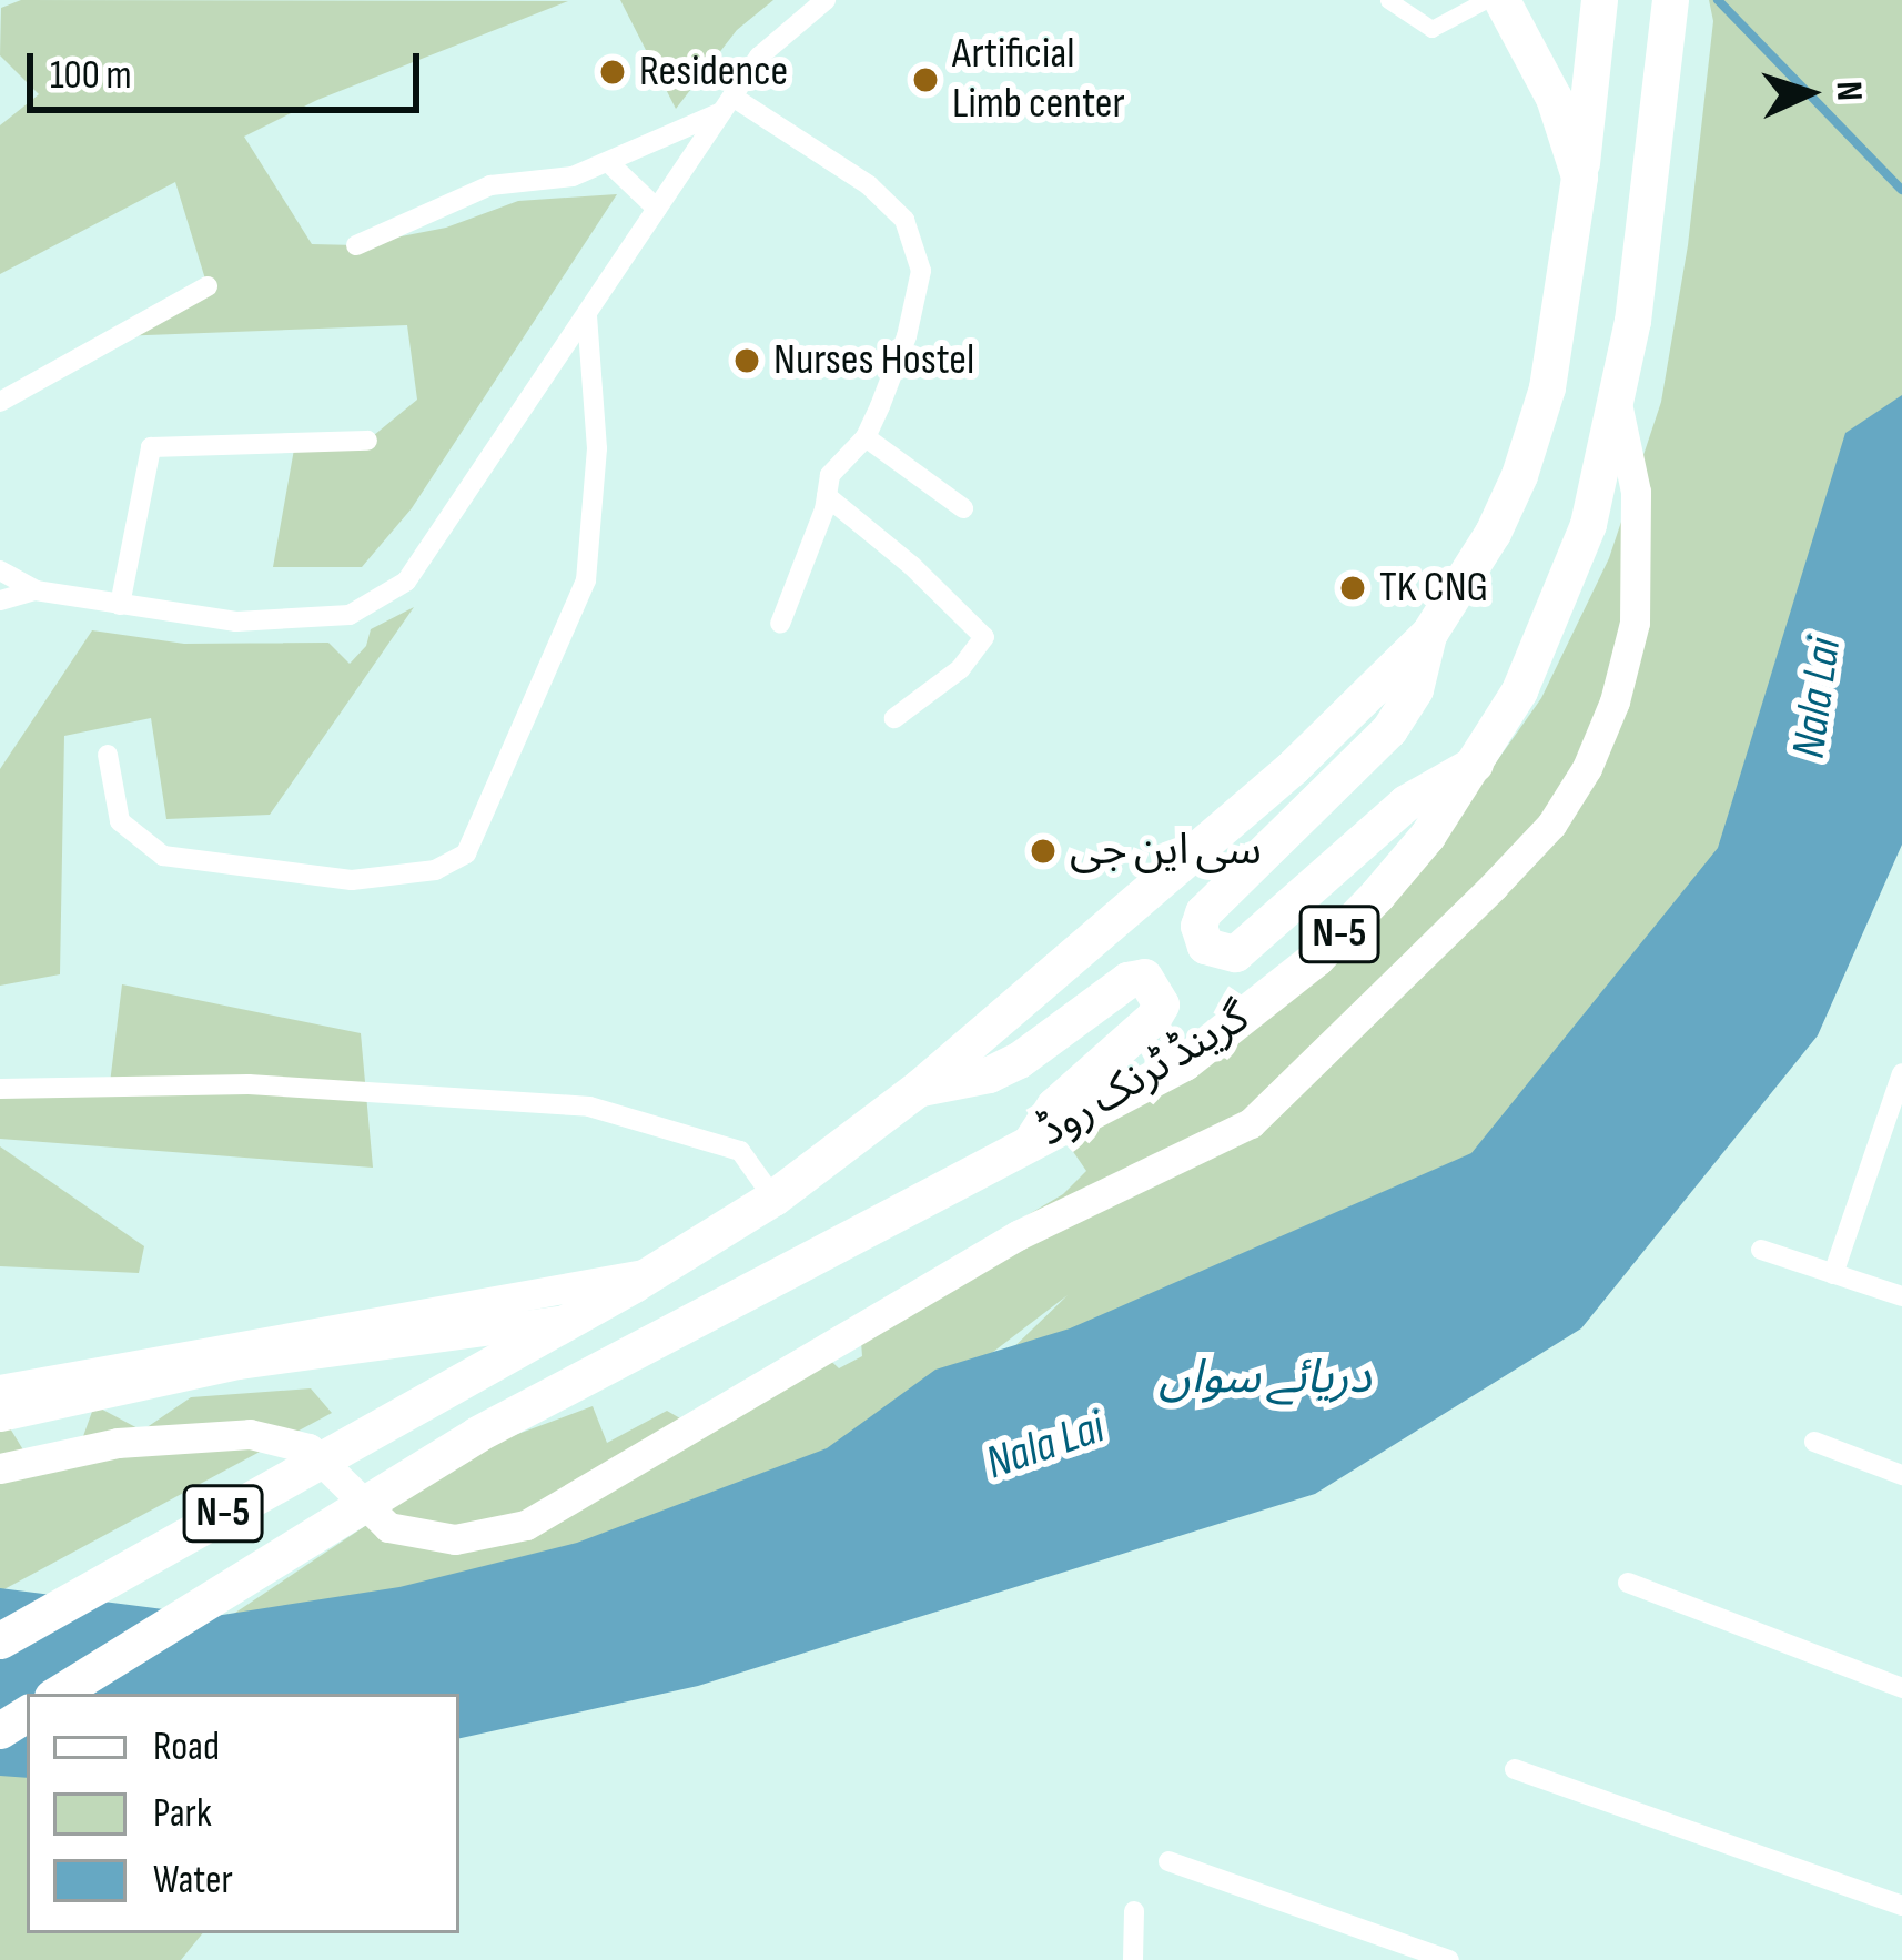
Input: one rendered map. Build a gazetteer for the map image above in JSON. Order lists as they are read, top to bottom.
{
  "streets": {
    "highway": ["N-5", "گرینڈ ٹرنک روڈ"]
  },
  "water": ["Nala Lai", "دریائے سواں"],
  "places": [
    "Residence",
    "Artificial Limb center",
    "Nurses Hostel",
    "TK CNG",
    "سی این جی"
  ],
  "legend": ["Road", "Park", "Water"],
  "scale_bar": "100 m",
  "north": "right"
}
